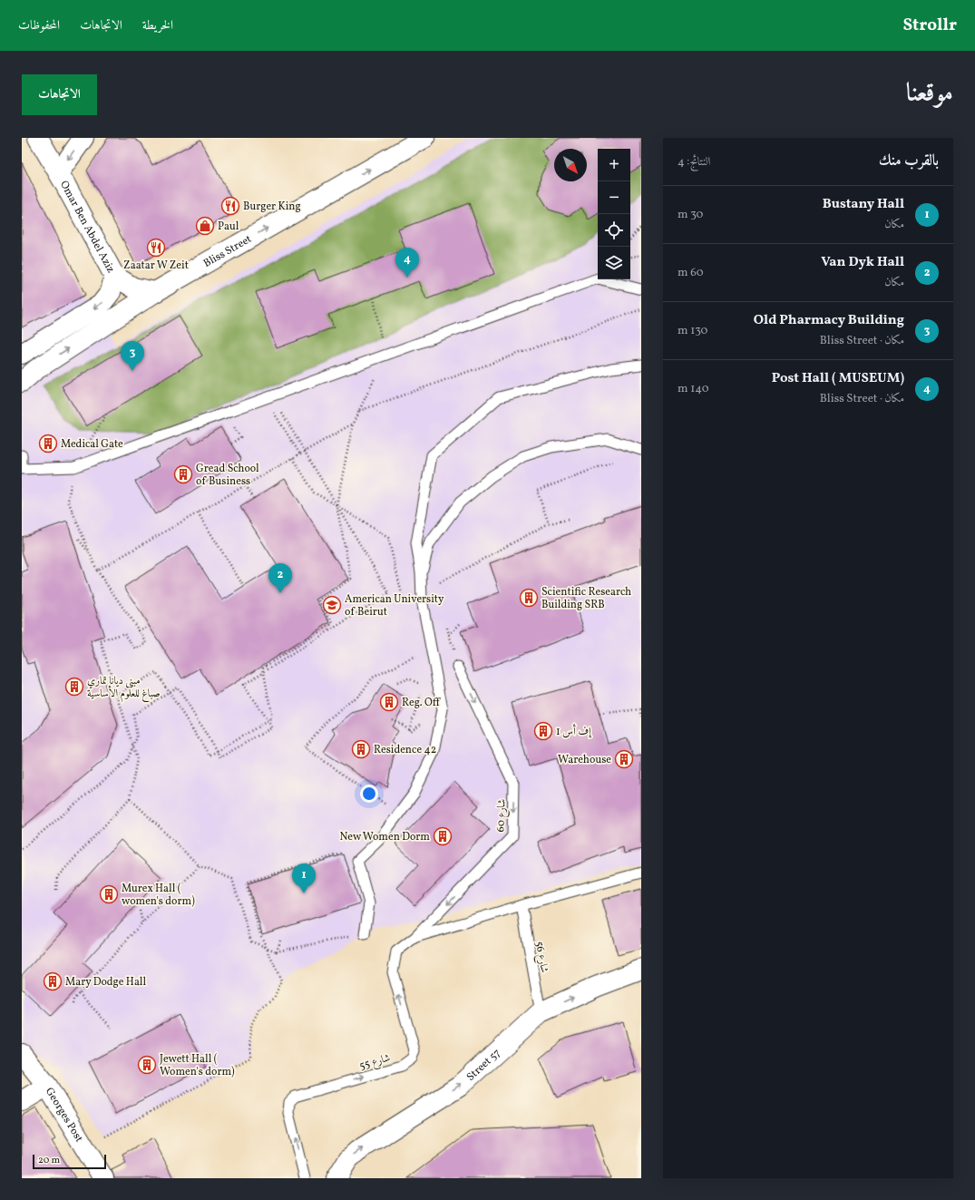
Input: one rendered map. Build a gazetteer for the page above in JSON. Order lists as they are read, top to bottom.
{
  "streets": {
    "street": [
      "Omar Ben Abdel Aziz",
      "Bliss Street",
      "Street 57",
      "Georges Post"
    ],
    "lane": ["شارع 60", "شارع 56", "شارع 55"]
  },
  "crossings": [
    ["Omar Ben Abdel Aziz", "Bliss Street"],
    ["شارع 60", "شارع 55"],
    ["شارع 56", "Street 57"]
  ],
  "one_way": ["Street 57"],
  "places": {
    "restaurant": ["Burger King", "Zaatar W Zeit"],
    "shop": ["Paul"],
    "building": [
      "Medical Gate",
      "Gread School of Business",
      "Scientific Research Building SRB",
      "مبنى ديانا تماري صباغ للعلوم الأساسية",
      "Reg. Off",
      "إف أس 1",
      "Residence 42",
      "Warehouse",
      "New Women Dorm",
      "Murex Hall ( women's dorm)",
      "Mary Dodge Hall",
      "Jewett Hall ( Women's dorm)"
    ],
    "school or university": ["American University of Beirut"]
  },
  "scale_bar": "20 m",
  "north": "bottom right",
  "page": {
    "header": "Strollr",
    "nav": ["الخريطة", "الاتجاهات", "المحفوظات"],
    "title": "موقعنا",
    "buttons": "الاتجاهات",
    "heading": ["بالقرب منك", "النتائج: 4"],
    "map_buttons": ["+", "−"],
    "list": [
      {
        "mark": "1",
        "name": "Bustany Hall",
        "note": "مكان",
        "value": "30 m"
      },
      {
        "mark": "2",
        "name": "Van Dyk Hall",
        "note": "مكان",
        "value": "60 m"
      },
      {
        "mark": "3",
        "name": "Old Pharmacy Building",
        "note": "مكان · Bliss Street",
        "value": "130 m"
      },
      {
        "mark": "4",
        "name": "Post Hall ( MUSEUM)",
        "note": "مكان · Bliss Street",
        "value": "140 m"
      }
    ],
    "pins": [
      "4",
      "3",
      "2",
      "1"
    ],
    "scale": "20 m"
  }
}
